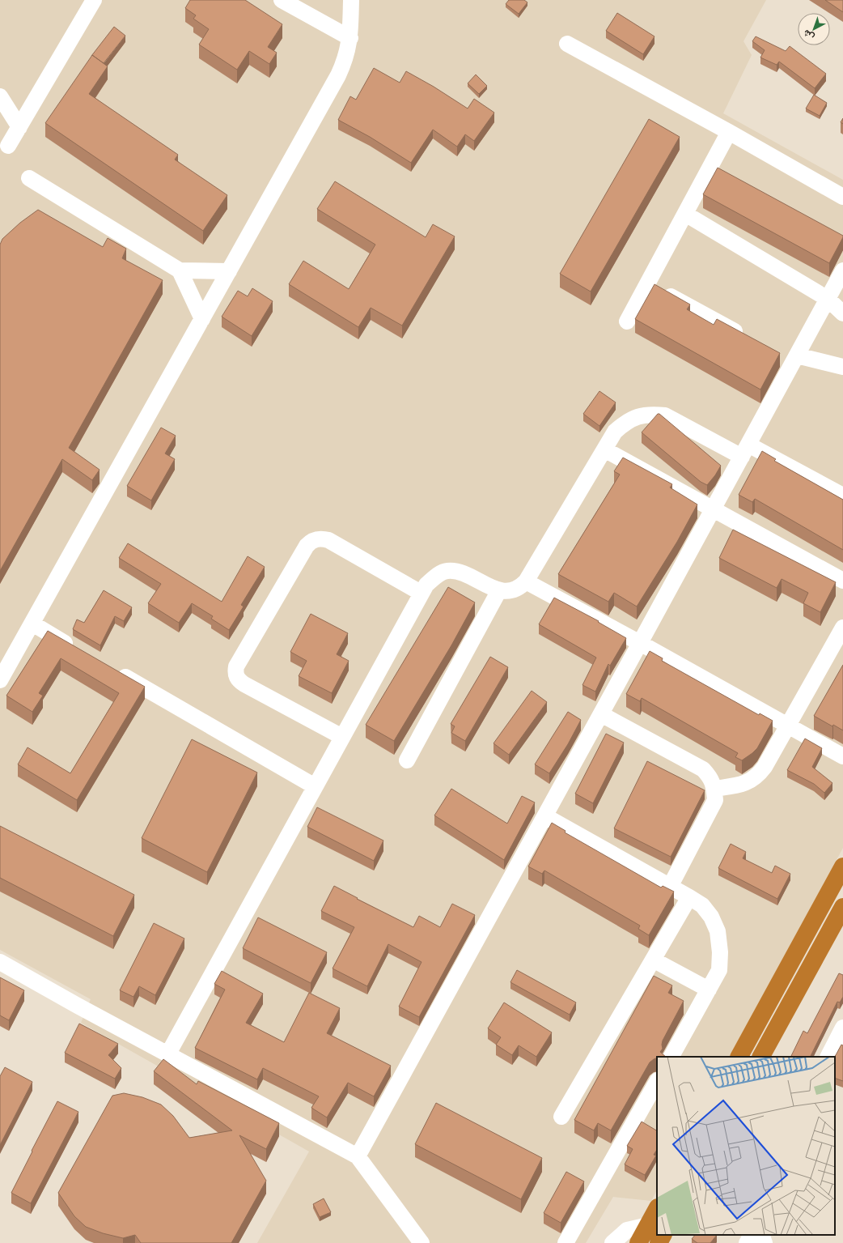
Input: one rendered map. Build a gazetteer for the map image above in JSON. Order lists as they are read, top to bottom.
{
  "north": "bottom left"
}
